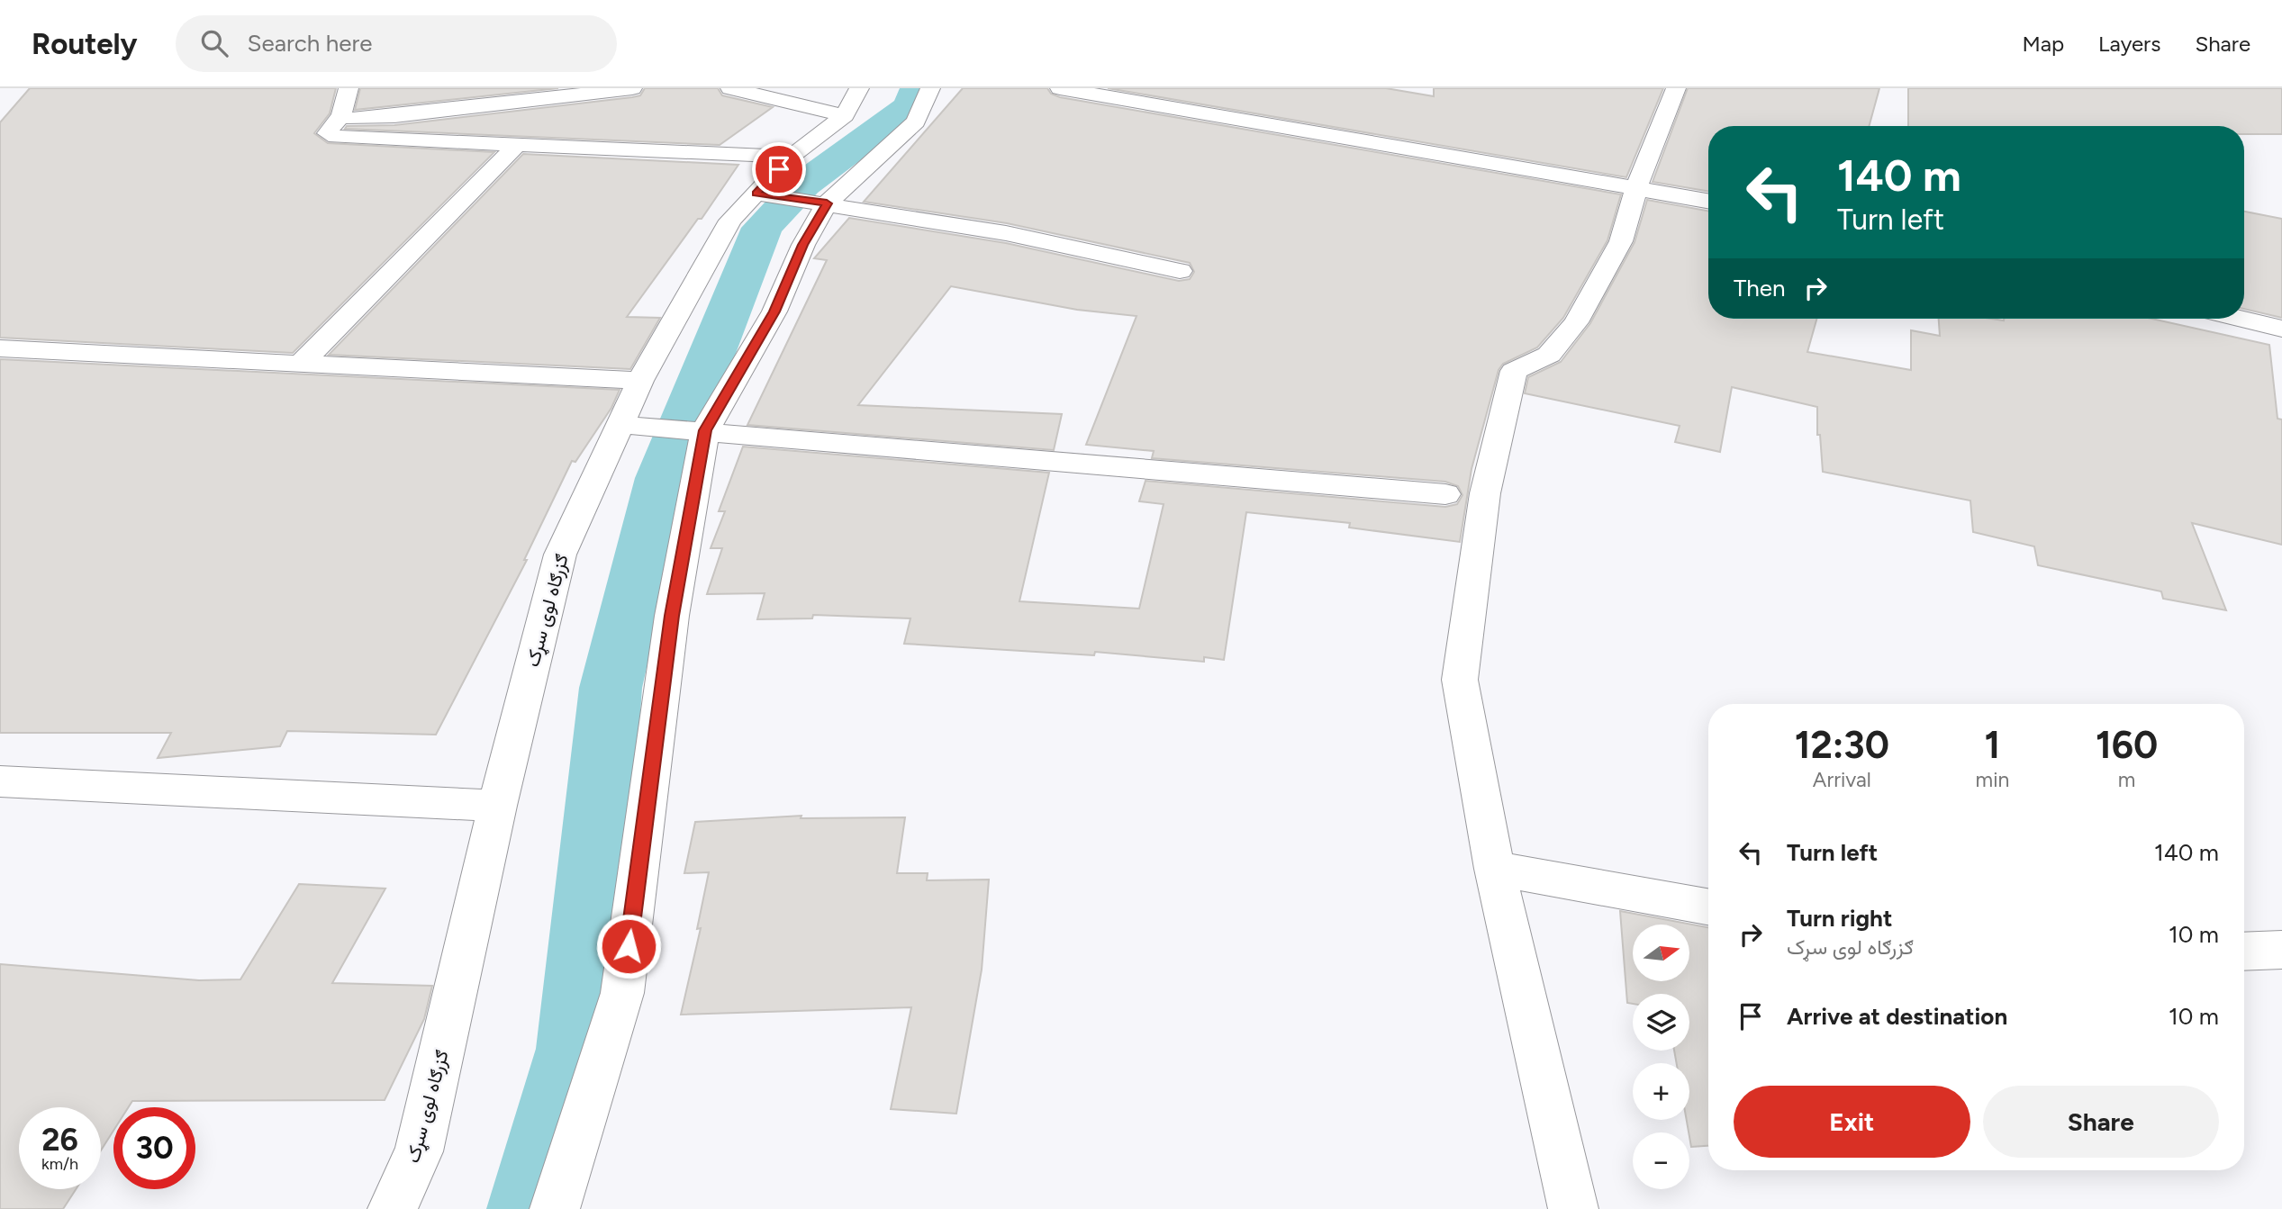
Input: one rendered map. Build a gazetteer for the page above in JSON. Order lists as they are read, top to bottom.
{
  "streets": {
    "street": ["ګزرګاه لوی سړک"]
  },
  "north": "right",
  "page": {
    "header": "Routely",
    "search": "Search here",
    "nav": ["Map", "Layers", "Share"],
    "turn": ["140 m", "Turn left"],
    "then": "Then",
    "eta": [
      "12:30",
      "Arrival",
      "1",
      "min",
      "160",
      "m"
    ],
    "list": [
      {
        "name": "Turn left",
        "value": "140 m"
      },
      {
        "name": "Turn right",
        "note": "ګزرګاه لوی سړک",
        "value": "10 m"
      },
      {
        "name": "Arrive at destination",
        "value": "10 m"
      }
    ],
    "map_buttons": ["+", "−"],
    "buttons": ["Exit", "Share"],
    "speed": "26 km/h",
    "limit": "30"
  }
}
